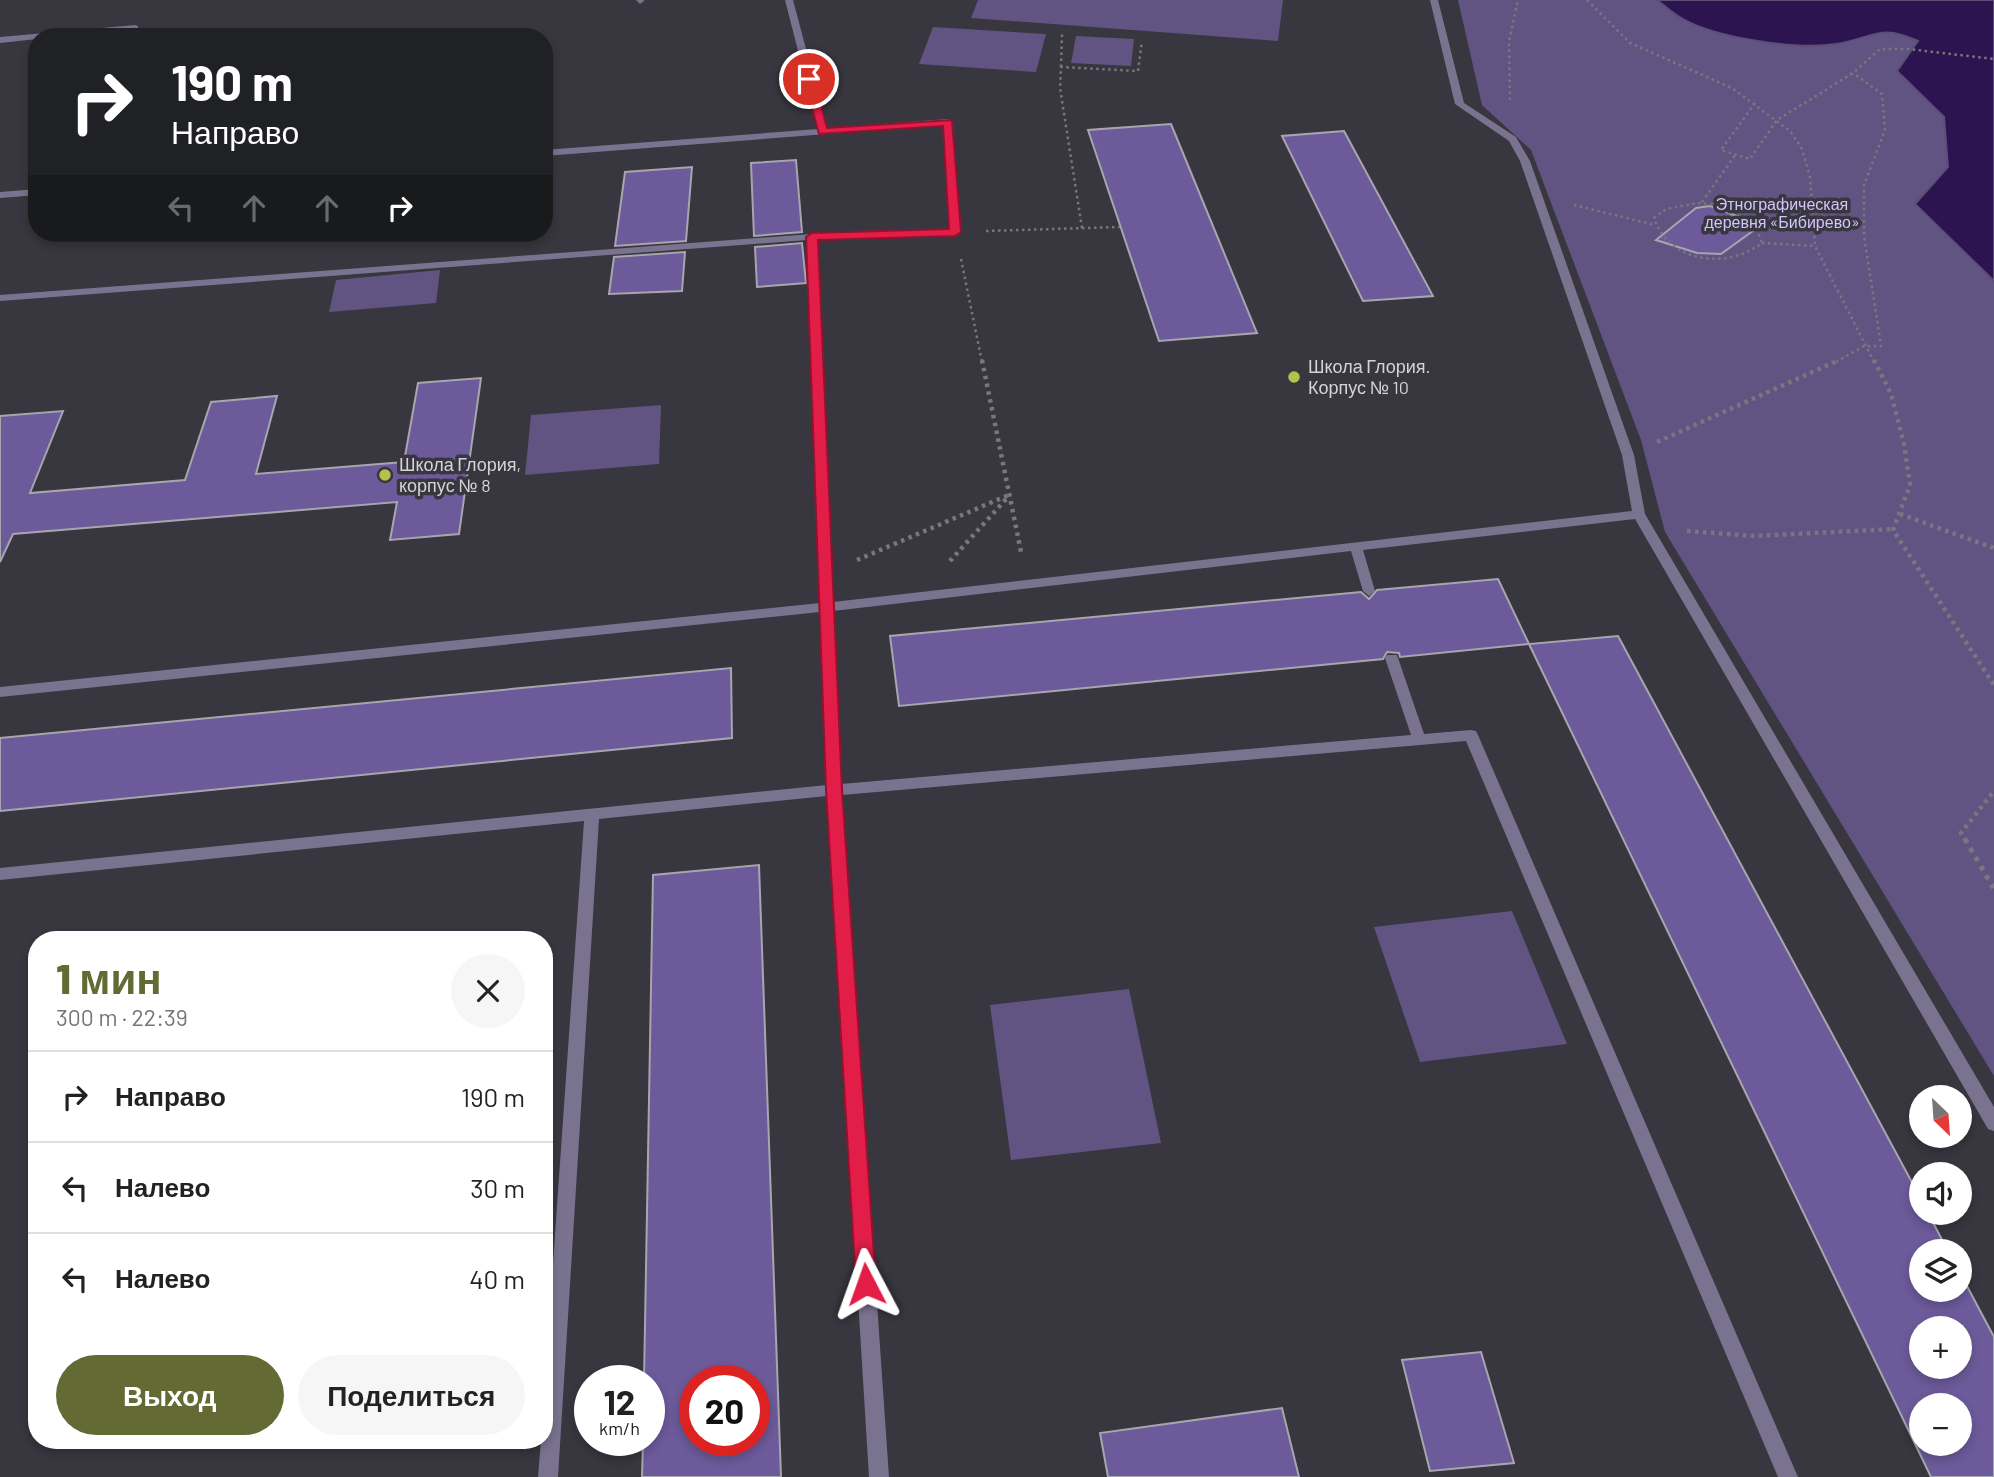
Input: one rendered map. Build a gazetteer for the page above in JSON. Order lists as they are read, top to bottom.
{
  "parks": ["Этнографическая деревня «Бибирево»"],
  "places": ["Школа Глория. Корпус № 10", "Школа Глория, корпус № 8"],
  "north": "bottom right",
  "page": {
    "turn": ["190 m", "Направо"],
    "heading": ["1 мин", "300 m · 22:39"],
    "list": [
      {
        "name": "Направо",
        "value": "190 m"
      },
      {
        "name": "Налево",
        "value": "30 m"
      },
      {
        "name": "Налево",
        "value": "40 m"
      }
    ],
    "map_buttons": ["+", "−"],
    "buttons": ["Выход", "Поделиться"],
    "speed": "12 km/h",
    "limit": "20"
  }
}
